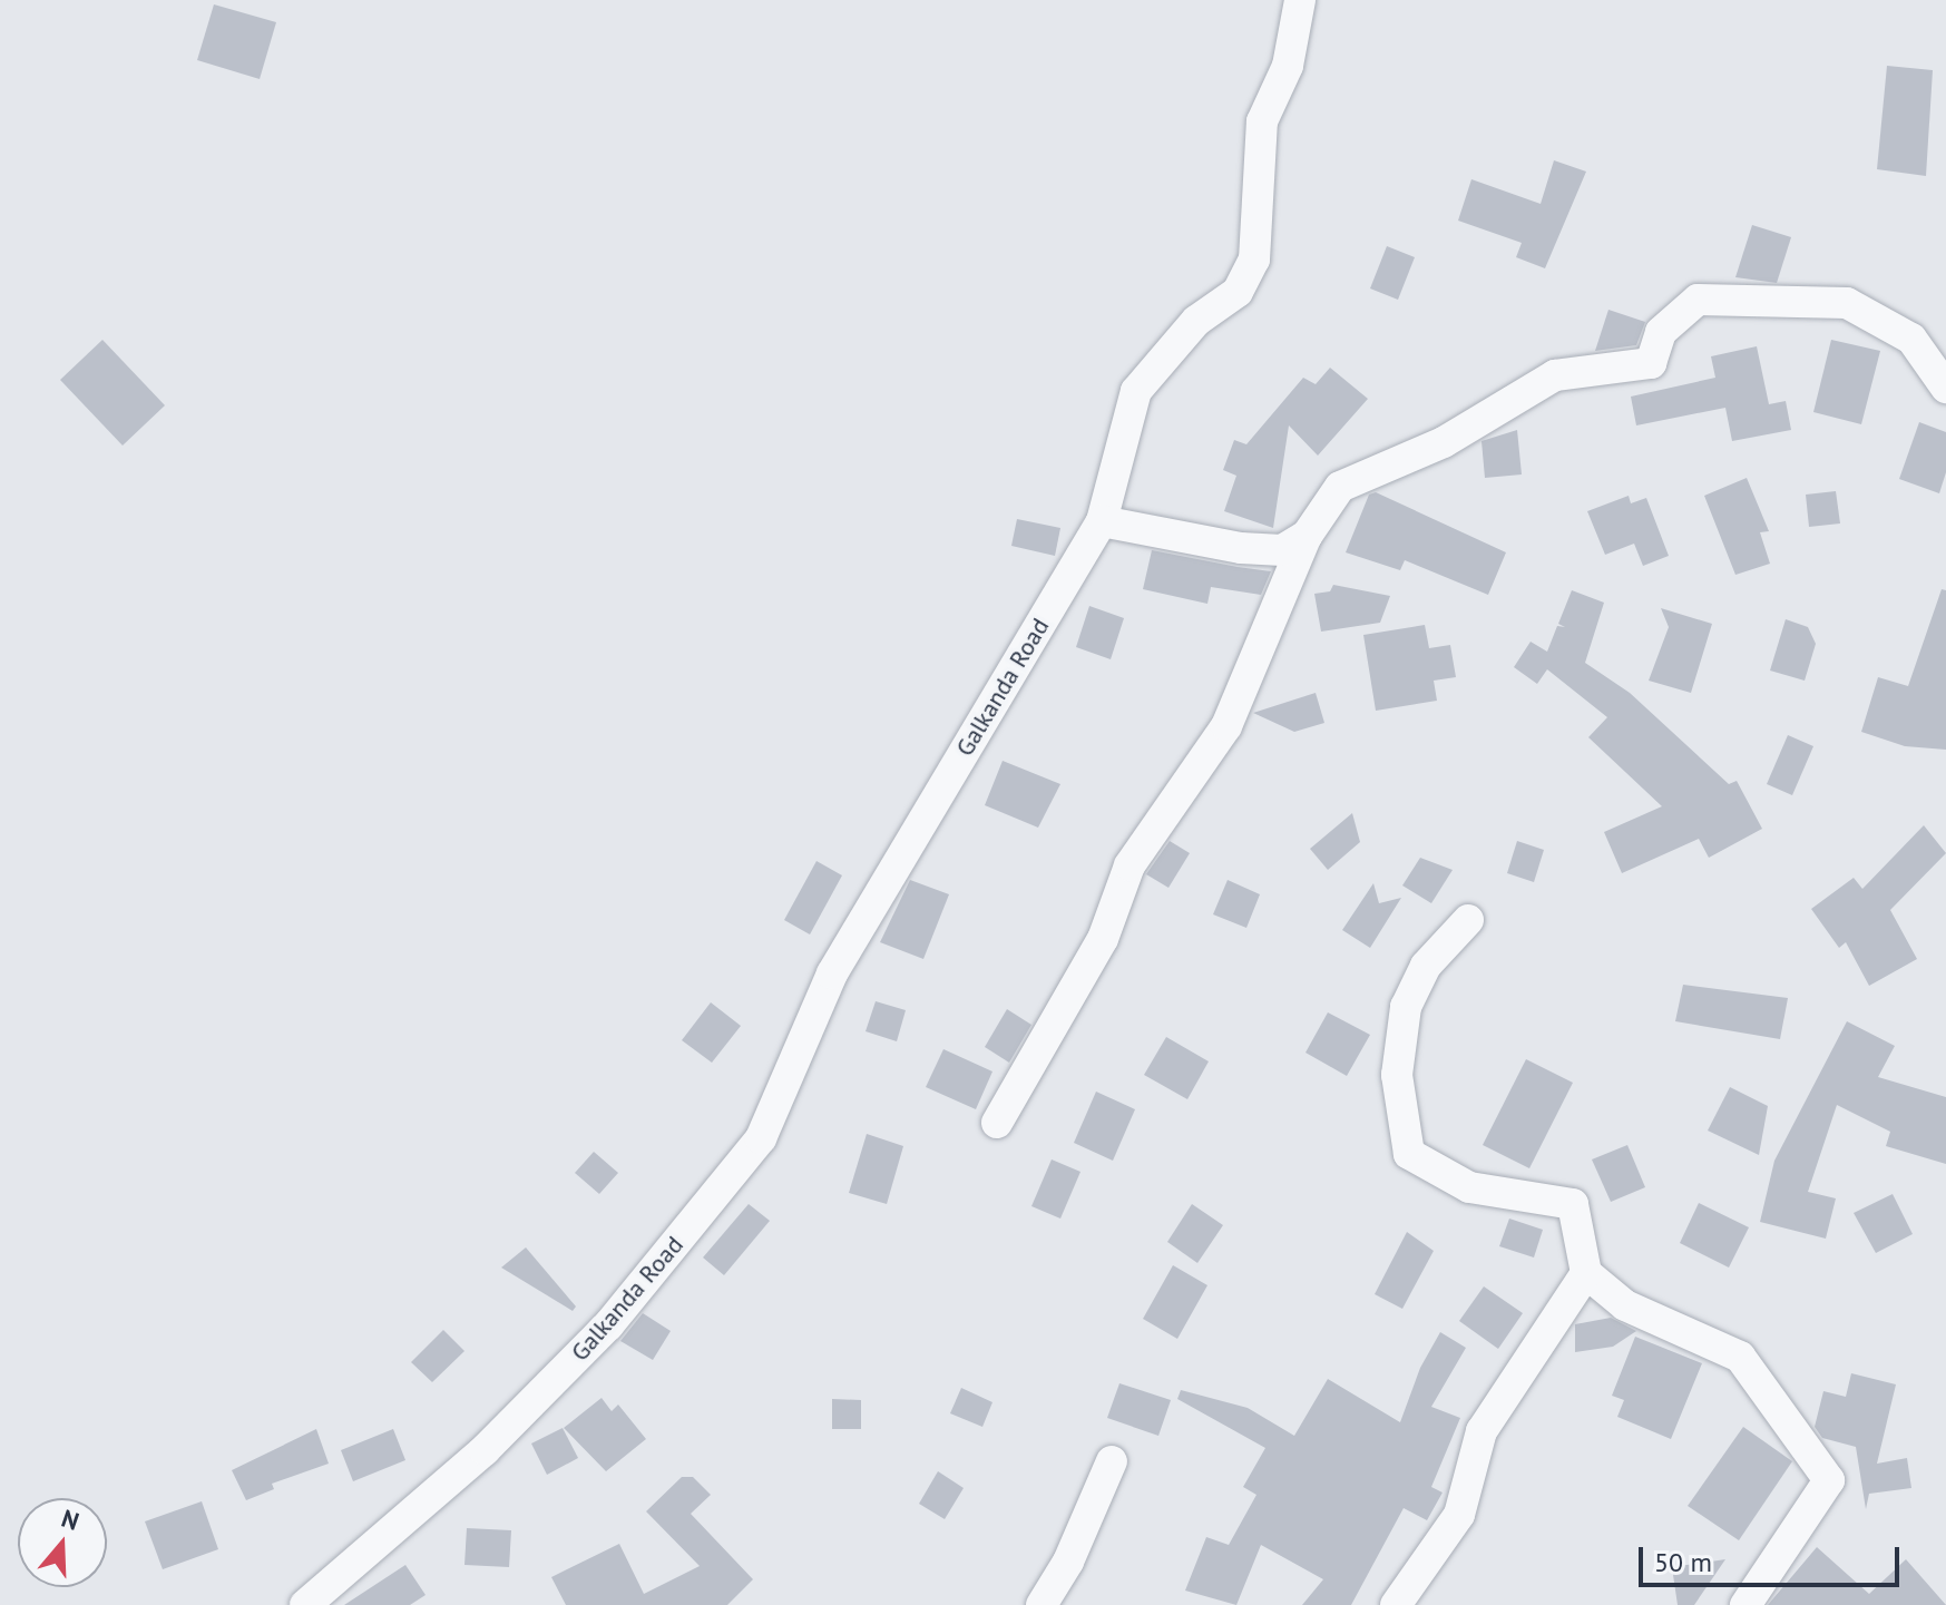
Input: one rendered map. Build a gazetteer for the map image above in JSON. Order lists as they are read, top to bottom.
{
  "streets": {
    "street": ["Galkanda Road"]
  },
  "scale_bar": "50 m",
  "north": "top"
}
